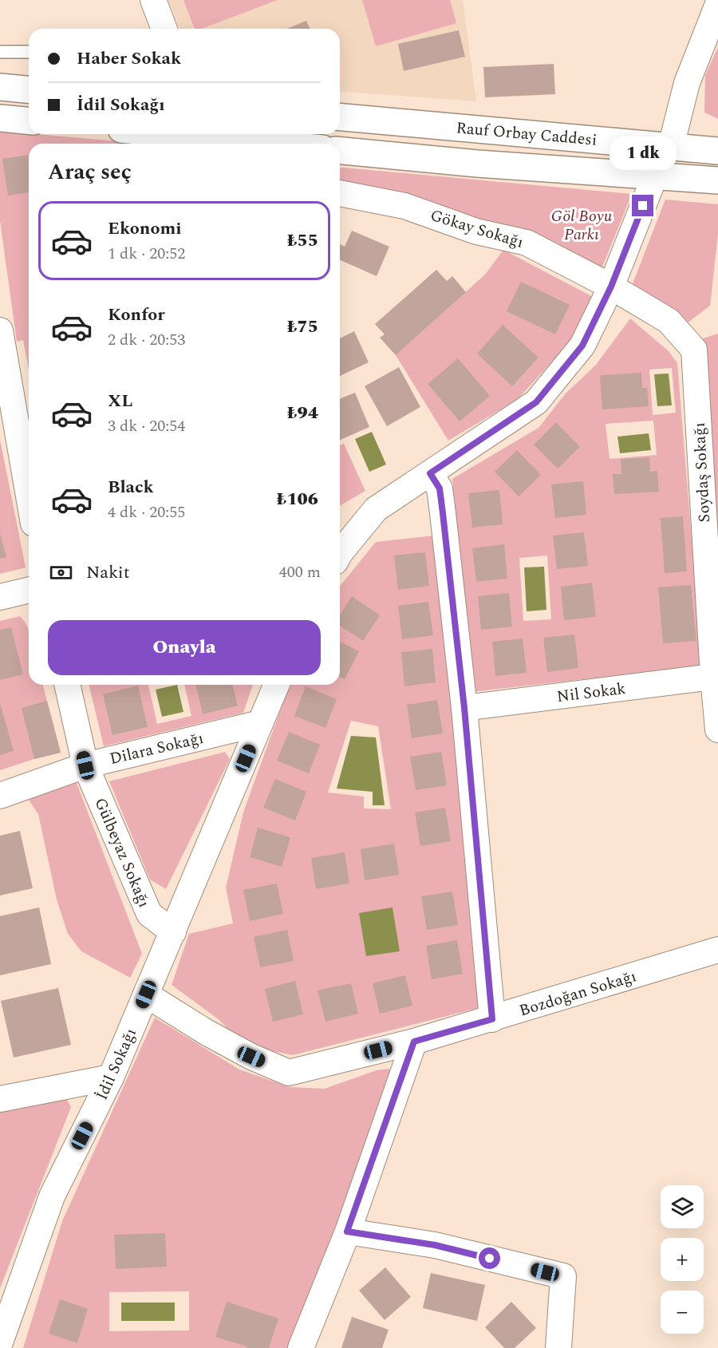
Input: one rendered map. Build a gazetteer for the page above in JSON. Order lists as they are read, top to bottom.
{
  "streets": {
    "main road": ["Rauf Orbay Caddesi"],
    "street": [
      "Gökay Sokağı",
      "Soydaş Sokağı",
      "Nil Sokak",
      "Dilara Sokağı",
      "Gülbeyaz Sokağı",
      "Bozdoğan Sokağı",
      "İdil Sokağı"
    ]
  },
  "crossings": [
    ["Gökay Sokağı", "Soydaş Sokağı"],
    ["Soydaş Sokağı", "Nil Sokak"],
    ["Dilara Sokağı", "Gülbeyaz Sokağı"],
    ["Dilara Sokağı", "İdil Sokağı"],
    ["Gülbeyaz Sokağı", "İdil Sokağı"],
    ["Bozdoğan Sokağı", "İdil Sokağı"]
  ],
  "parks": ["Göl Boyu Parkı"],
  "page": {
    "banner": ["Haber Sokak", "İdil Sokağı"],
    "bubble": "1 dk",
    "heading": "Araç seç",
    "list": [
      {
        "name": "Ekonomi",
        "note": "1 dk · 20:52",
        "value": "₺55"
      },
      {
        "name": "Konfor",
        "note": "2 dk · 20:53",
        "value": "₺75"
      },
      {
        "name": "XL",
        "note": "3 dk · 20:54",
        "value": "₺94"
      },
      {
        "name": "Black",
        "note": "4 dk · 20:55",
        "value": "₺106"
      }
    ],
    "pay": ["Nakit", "400 m"],
    "buttons": "Onayla",
    "map_buttons": ["+", "−"]
  }
}
